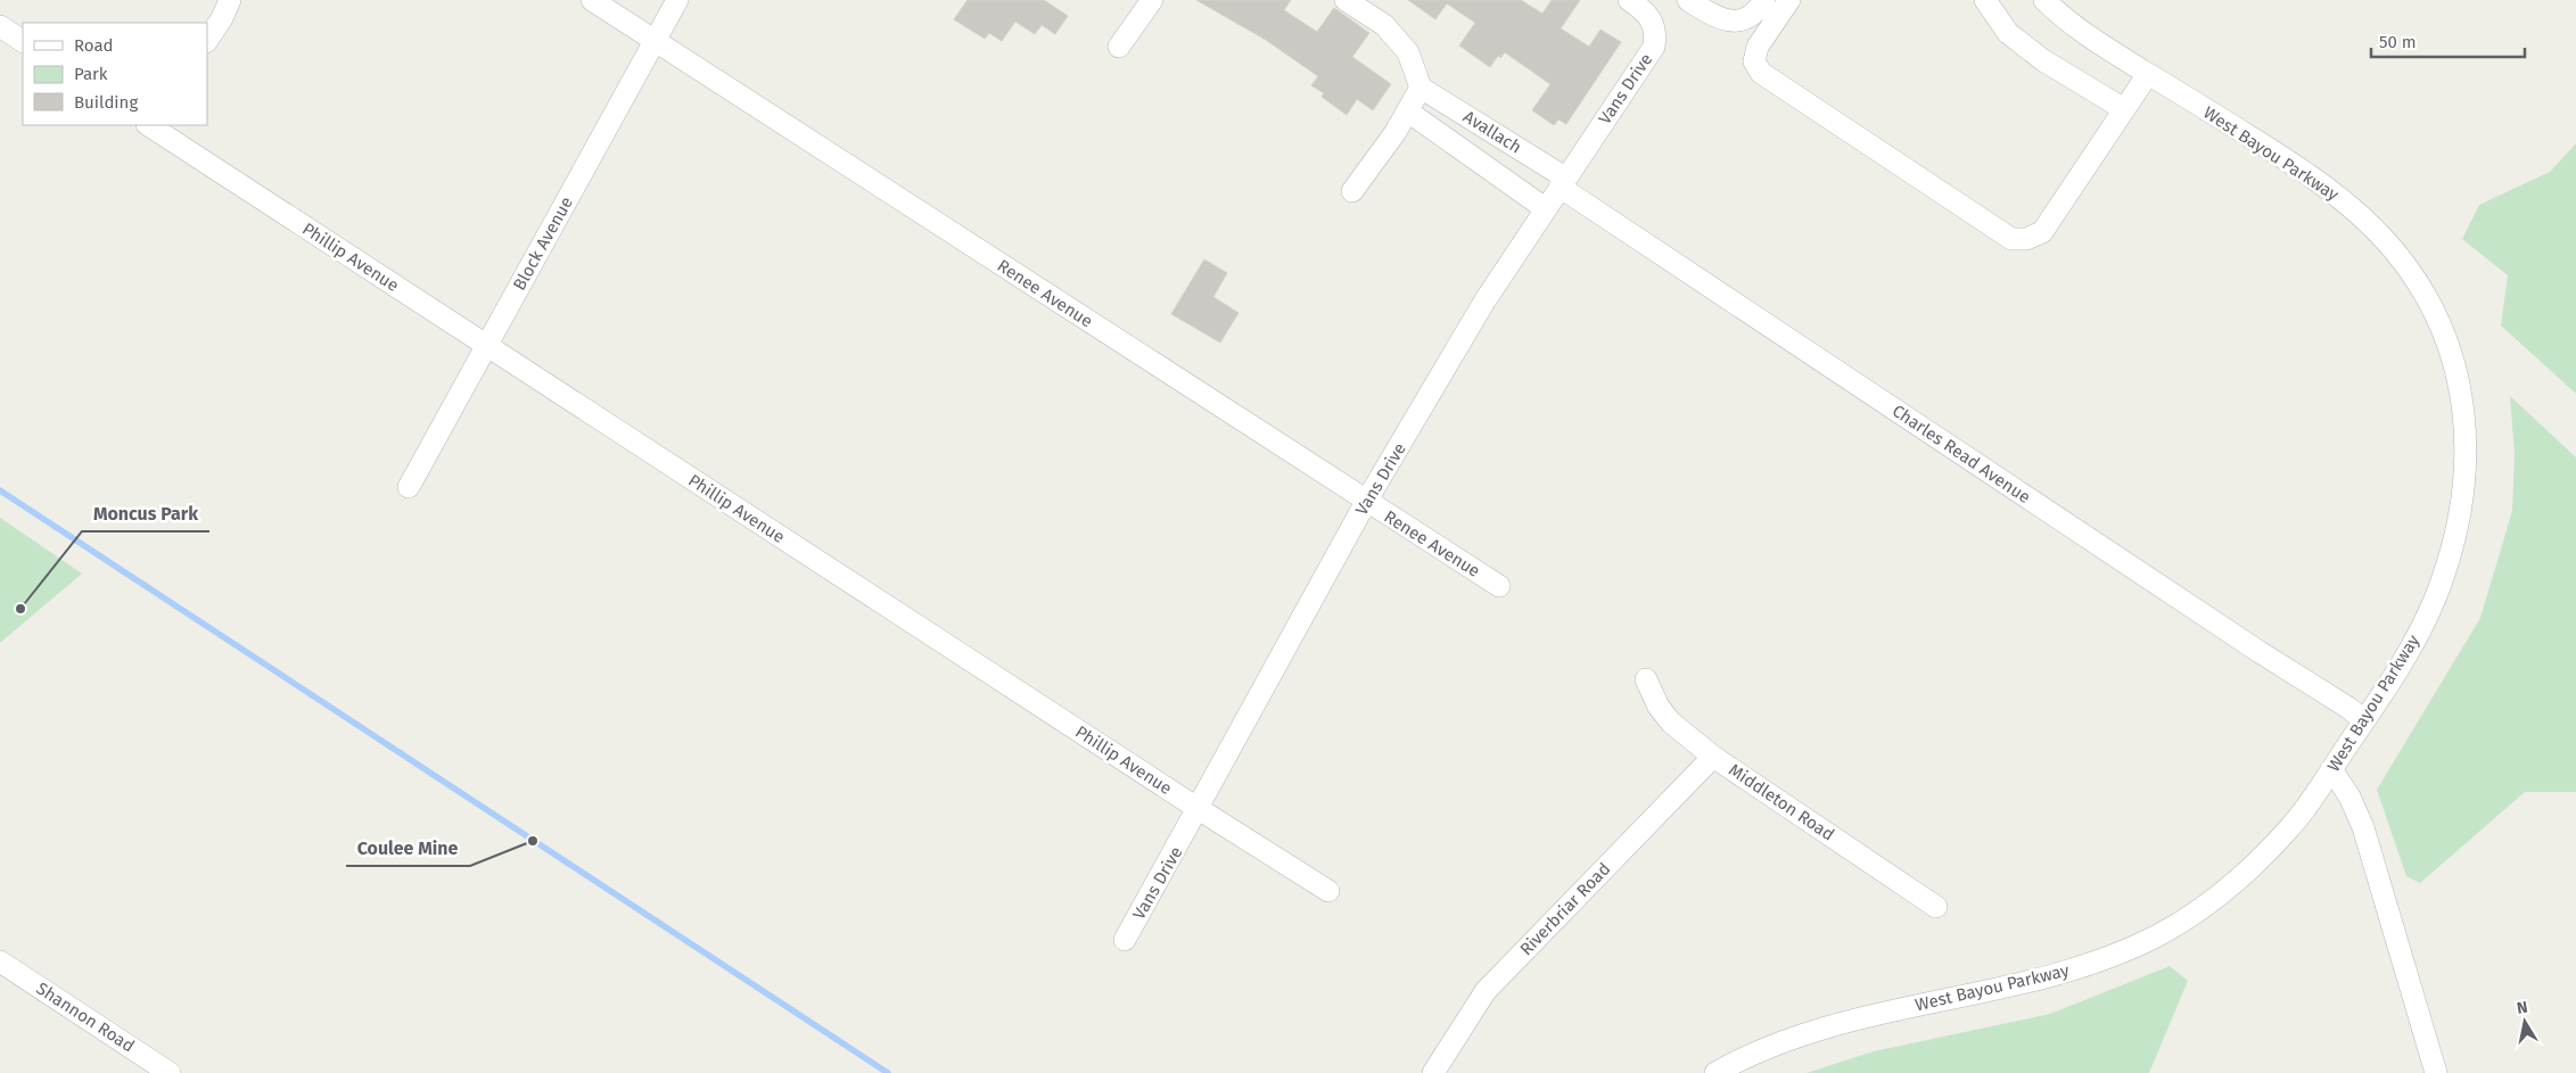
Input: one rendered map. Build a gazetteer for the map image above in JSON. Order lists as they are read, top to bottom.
{
  "streets": {
    "street": [
      "Vans Drive",
      "Avallach",
      "West Bayou Parkway",
      "Block Avenue",
      "Phillip Avenue",
      "Renee Avenue",
      "Charles Read Avenue",
      "Middleton Road",
      "Riverbriar Road",
      "Shannon Road"
    ]
  },
  "crossings": [
    ["Vans Drive", "Avallach"],
    ["Vans Drive", "Phillip Avenue"],
    ["Vans Drive", "Renee Avenue"],
    ["Vans Drive", "Charles Read Avenue"],
    ["Avallach", "Charles Read Avenue"],
    ["West Bayou Parkway", "Charles Read Avenue"],
    ["Block Avenue", "Phillip Avenue"],
    ["Block Avenue", "Renee Avenue"],
    ["Middleton Road", "Riverbriar Road"]
  ],
  "places": ["Moncus Park", "Coulee Mine"],
  "legend": ["Road", "Park", "Building"],
  "scale_bar": "50 m",
  "north": "top"
}
